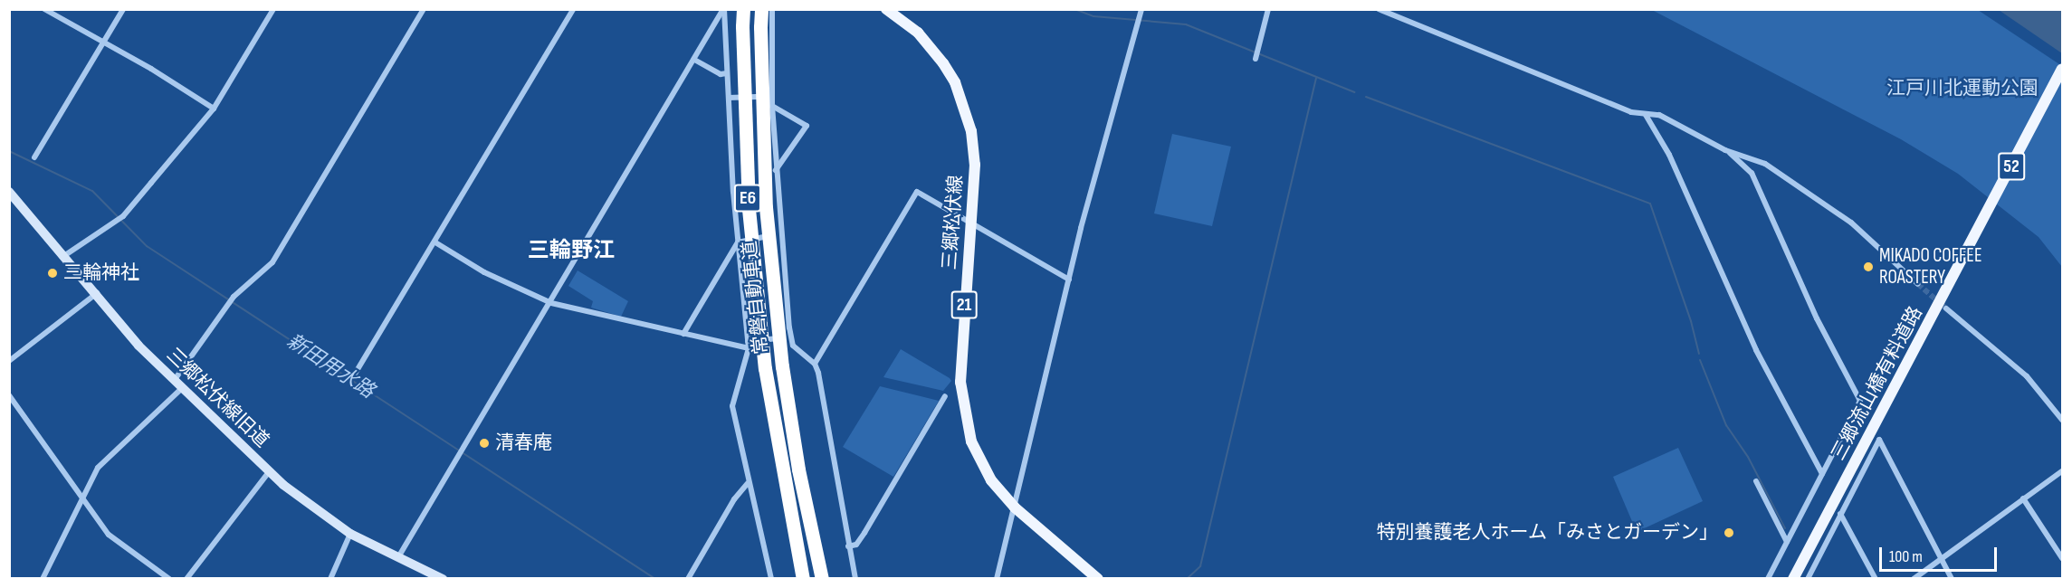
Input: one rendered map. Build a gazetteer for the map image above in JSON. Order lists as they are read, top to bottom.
{
  "streets": {
    "highway": ["E6", "常磐自動車道"],
    "main road": [
      "52",
      "三郷松伏線",
      "21",
      "三郷流山橋有料道路"
    ],
    "street": ["三郷松伏線旧道"]
  },
  "districts": ["三輪野江"],
  "water": ["新田用水路"],
  "parks": ["江戸川北運動公園"],
  "places": [
    "MIKADO COFFEE ROASTERY",
    "三輪神社",
    "清春庵",
    "特別養護老人ホーム「みさとガーデン」"
  ],
  "scale_bar": "100 m"
}
